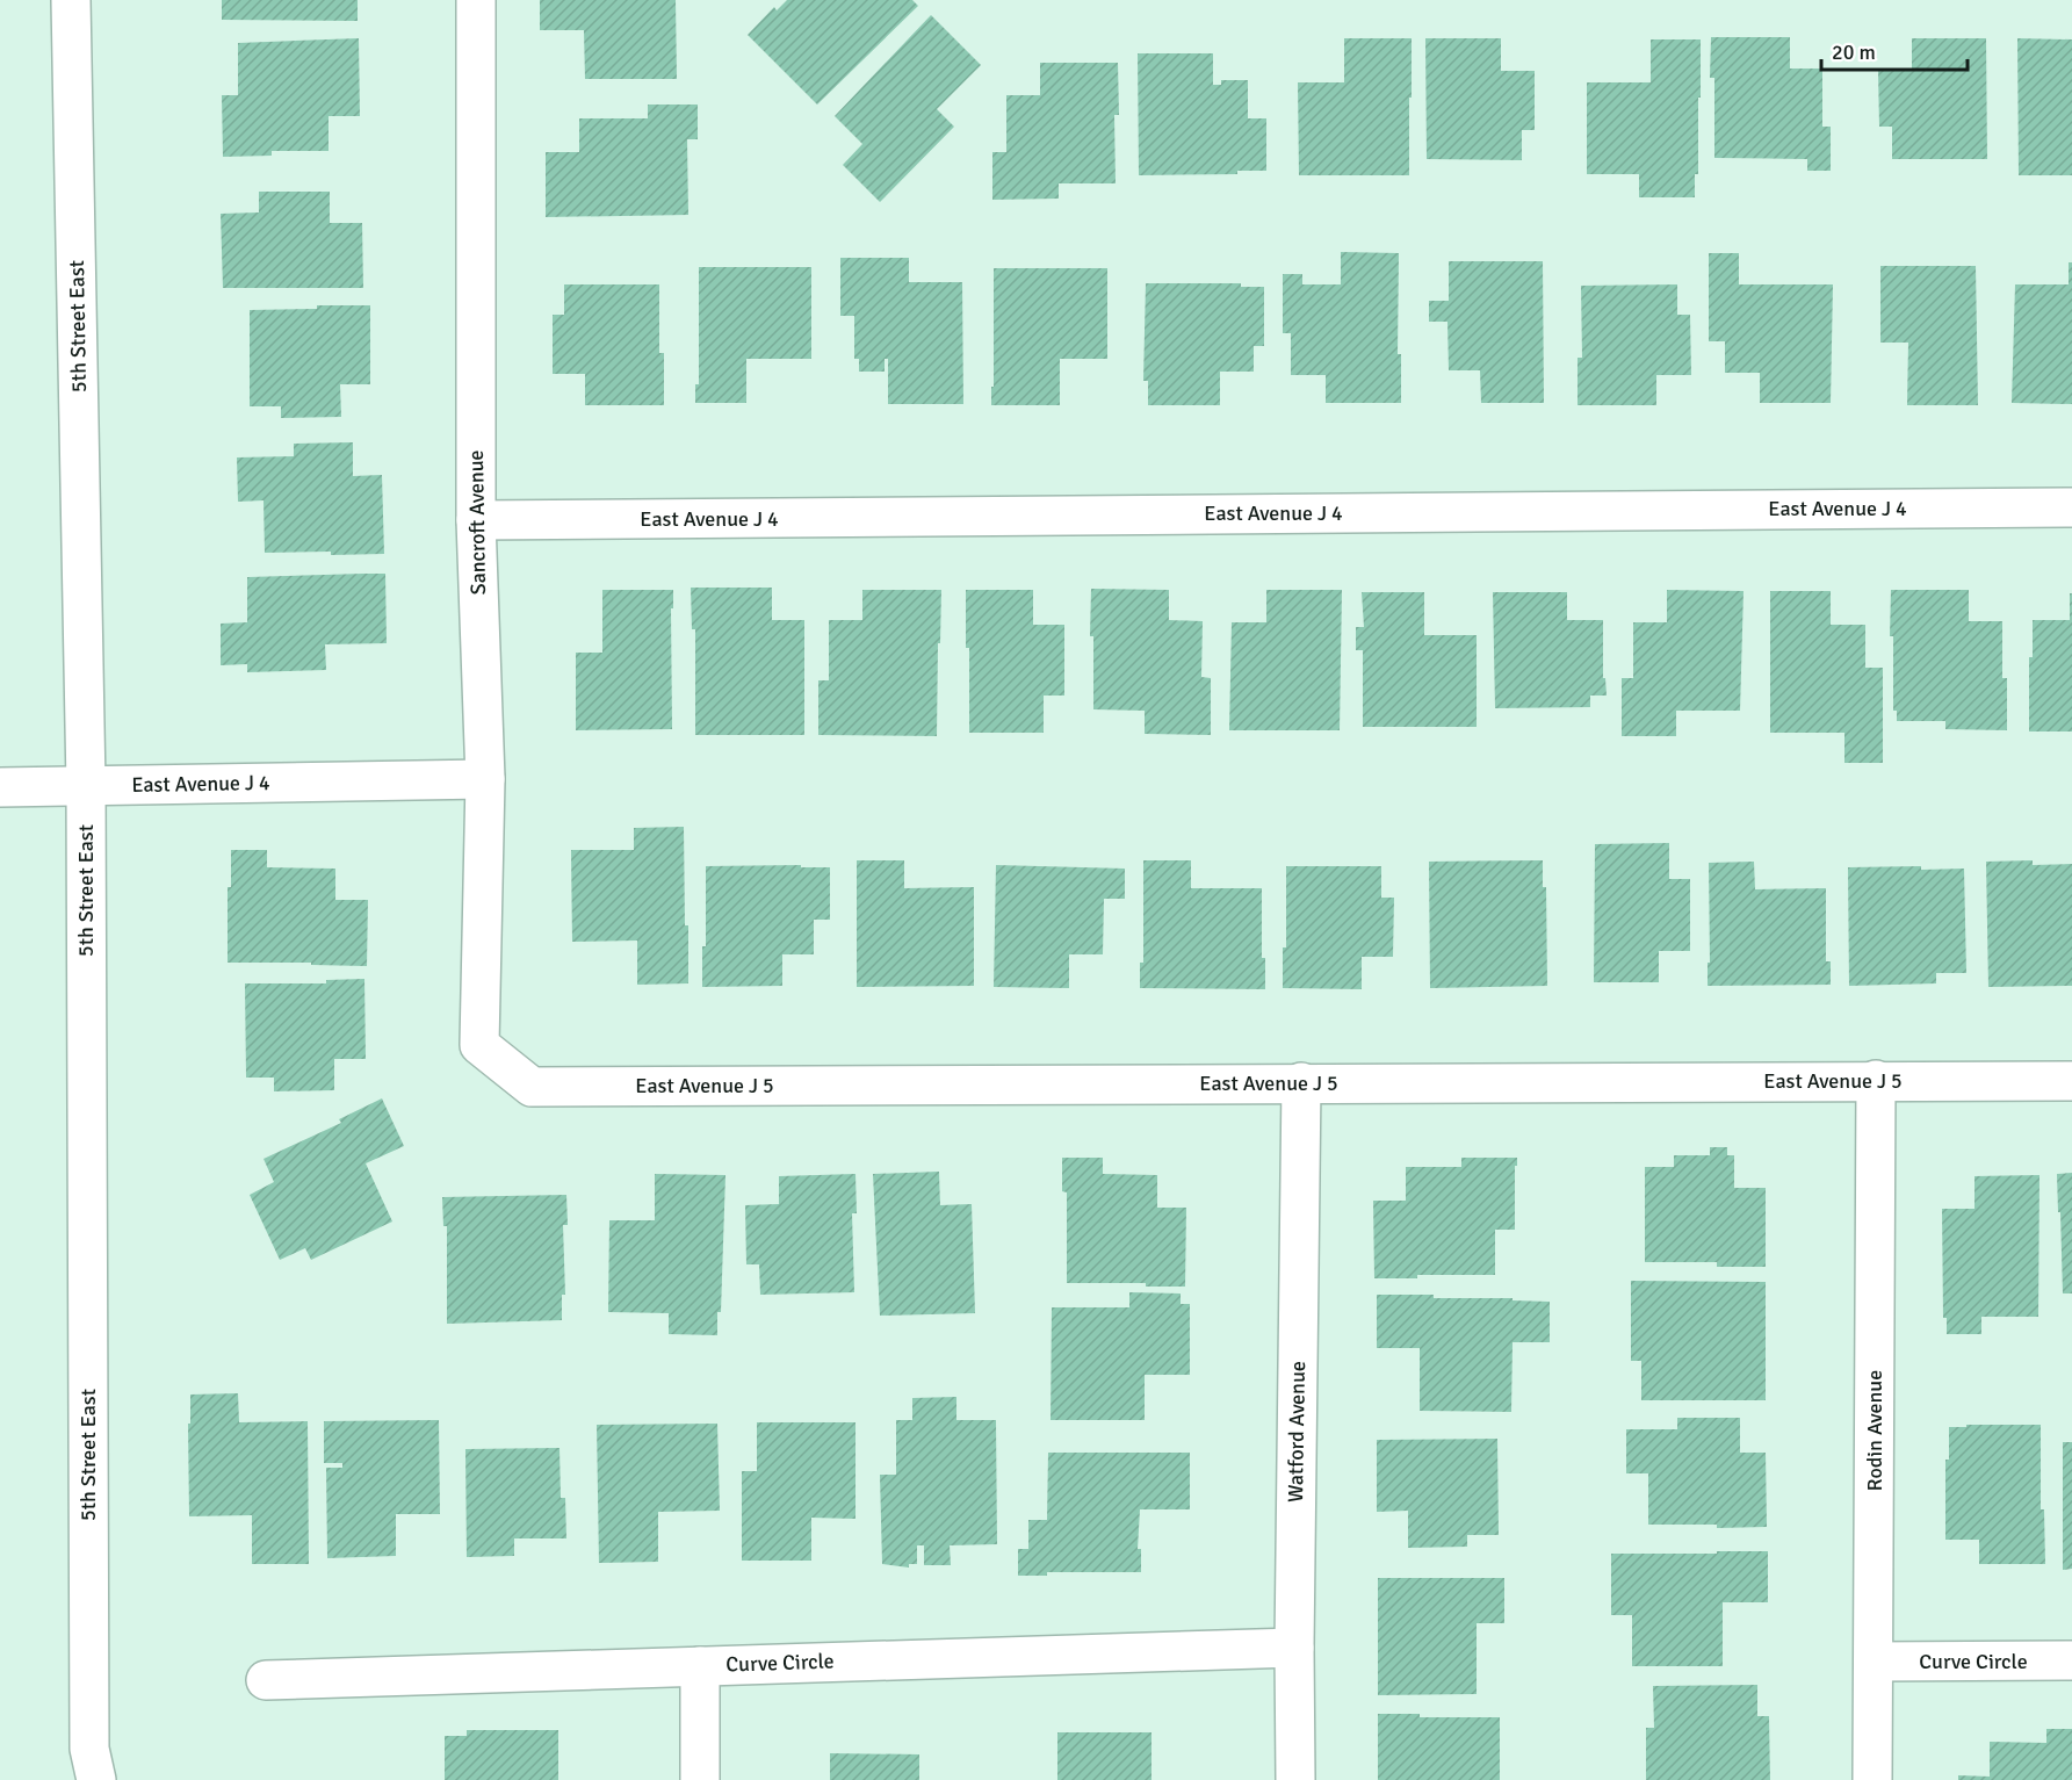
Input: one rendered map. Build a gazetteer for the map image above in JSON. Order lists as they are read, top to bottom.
{
  "streets": {
    "street": [
      "5th Street East",
      "East Avenue J 4",
      "Sancroft Avenue",
      "East Avenue J 5",
      "Rodin Avenue",
      "Watford Avenue",
      "Curve Circle"
    ]
  },
  "crossings": [
    ["5th Street East", "East Avenue J 4"],
    ["East Avenue J 4", "Sancroft Avenue"],
    ["Sancroft Avenue", "East Avenue J 5"],
    ["East Avenue J 5", "Rodin Avenue"],
    ["East Avenue J 5", "Watford Avenue"],
    ["Rodin Avenue", "Curve Circle"],
    ["Watford Avenue", "Curve Circle"]
  ],
  "scale_bar": "20 m"
}
